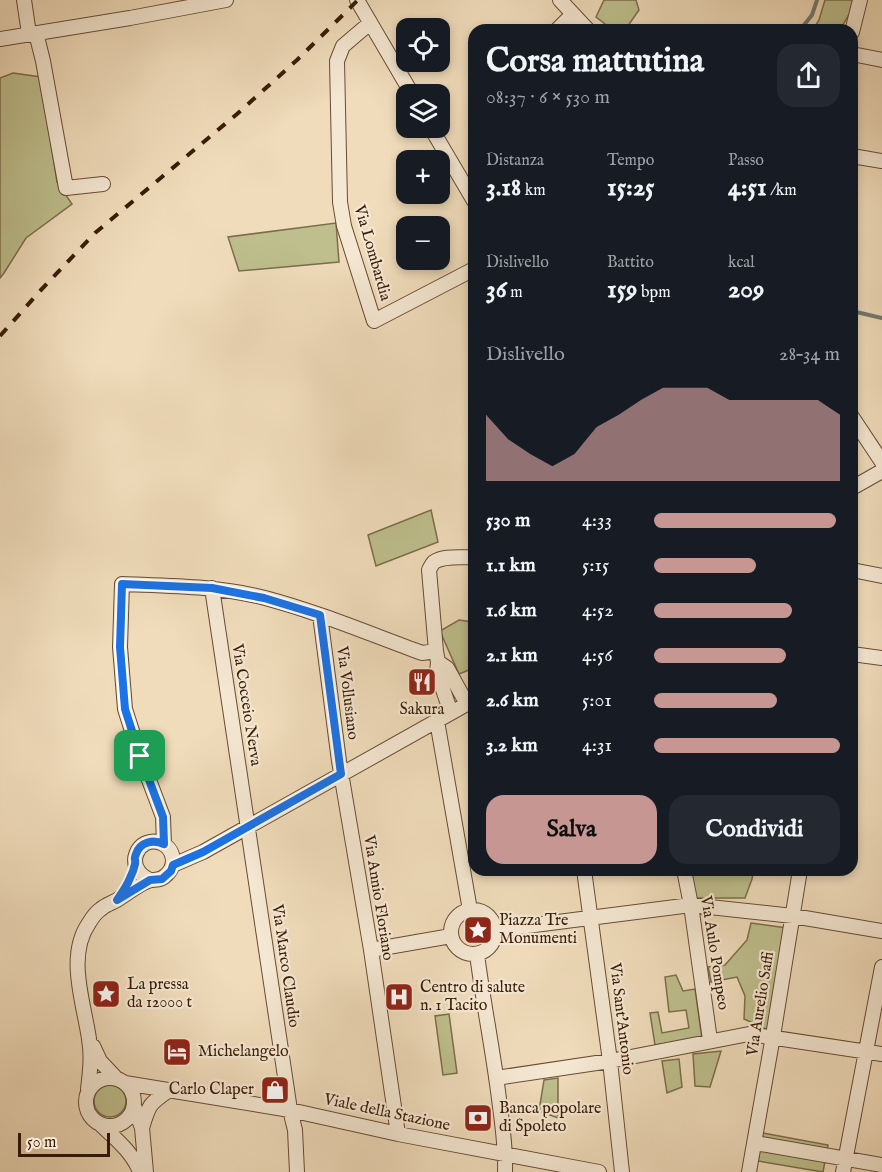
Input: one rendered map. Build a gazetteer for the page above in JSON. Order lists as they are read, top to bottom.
{
  "streets": {
    "street": [
      "Via Lombardia",
      "Via Vollusiano",
      "Via Cocceio Nerva",
      "Via Annio Floriano",
      "Via Aulo Pompeo",
      "Via Marco Claudio",
      "Via Aurelio Saffi",
      "Via Sant'Antonio",
      "Viale della Stazione"
    ]
  },
  "crossings": [
    ["Via Vollusiano", "Via Annio Floriano"],
    ["Via Cocceio Nerva", "Via Marco Claudio"],
    ["Via Annio Floriano", "Viale della Stazione"],
    ["Via Marco Claudio", "Viale della Stazione"]
  ],
  "places": {
    "restaurant": ["Sakura"],
    "place": ["Piazza Tre Monumenti", "La pressa da 12000 t"],
    "hospital": ["Centro di salute n. 1 Tacito"],
    "hotel": ["Michelangelo"],
    "shop": ["Carlo Claper"],
    "bank": ["Banca popolare di Spoleto"]
  },
  "scale_bar": "50 m",
  "page": {
    "map_buttons": ["+", "−"],
    "heading": ["Corsa mattutina", "08:37 · 6 × 530 m"],
    "stats": [
      ["Distanza", "3.18 km"],
      ["Tempo", "15:25"],
      ["Passo", "4:51 /km"],
      ["Dislivello", "36 m"],
      ["Battito", "159 bpm"],
      ["kcal", "209"]
    ],
    "chart": ["Dislivello", "28–34 m"],
    "list": [
      {
        "name": "530 m",
        "note": "4:33"
      },
      {
        "name": "1.1 km",
        "note": "5:15"
      },
      {
        "name": "1.6 km",
        "note": "4:52"
      },
      {
        "name": "2.1 km",
        "note": "4:56"
      },
      {
        "name": "2.6 km",
        "note": "5:01"
      },
      {
        "name": "3.2 km",
        "note": "4:31"
      }
    ],
    "buttons": ["Salva", "Condividi"],
    "scale": "50 m"
  }
}
